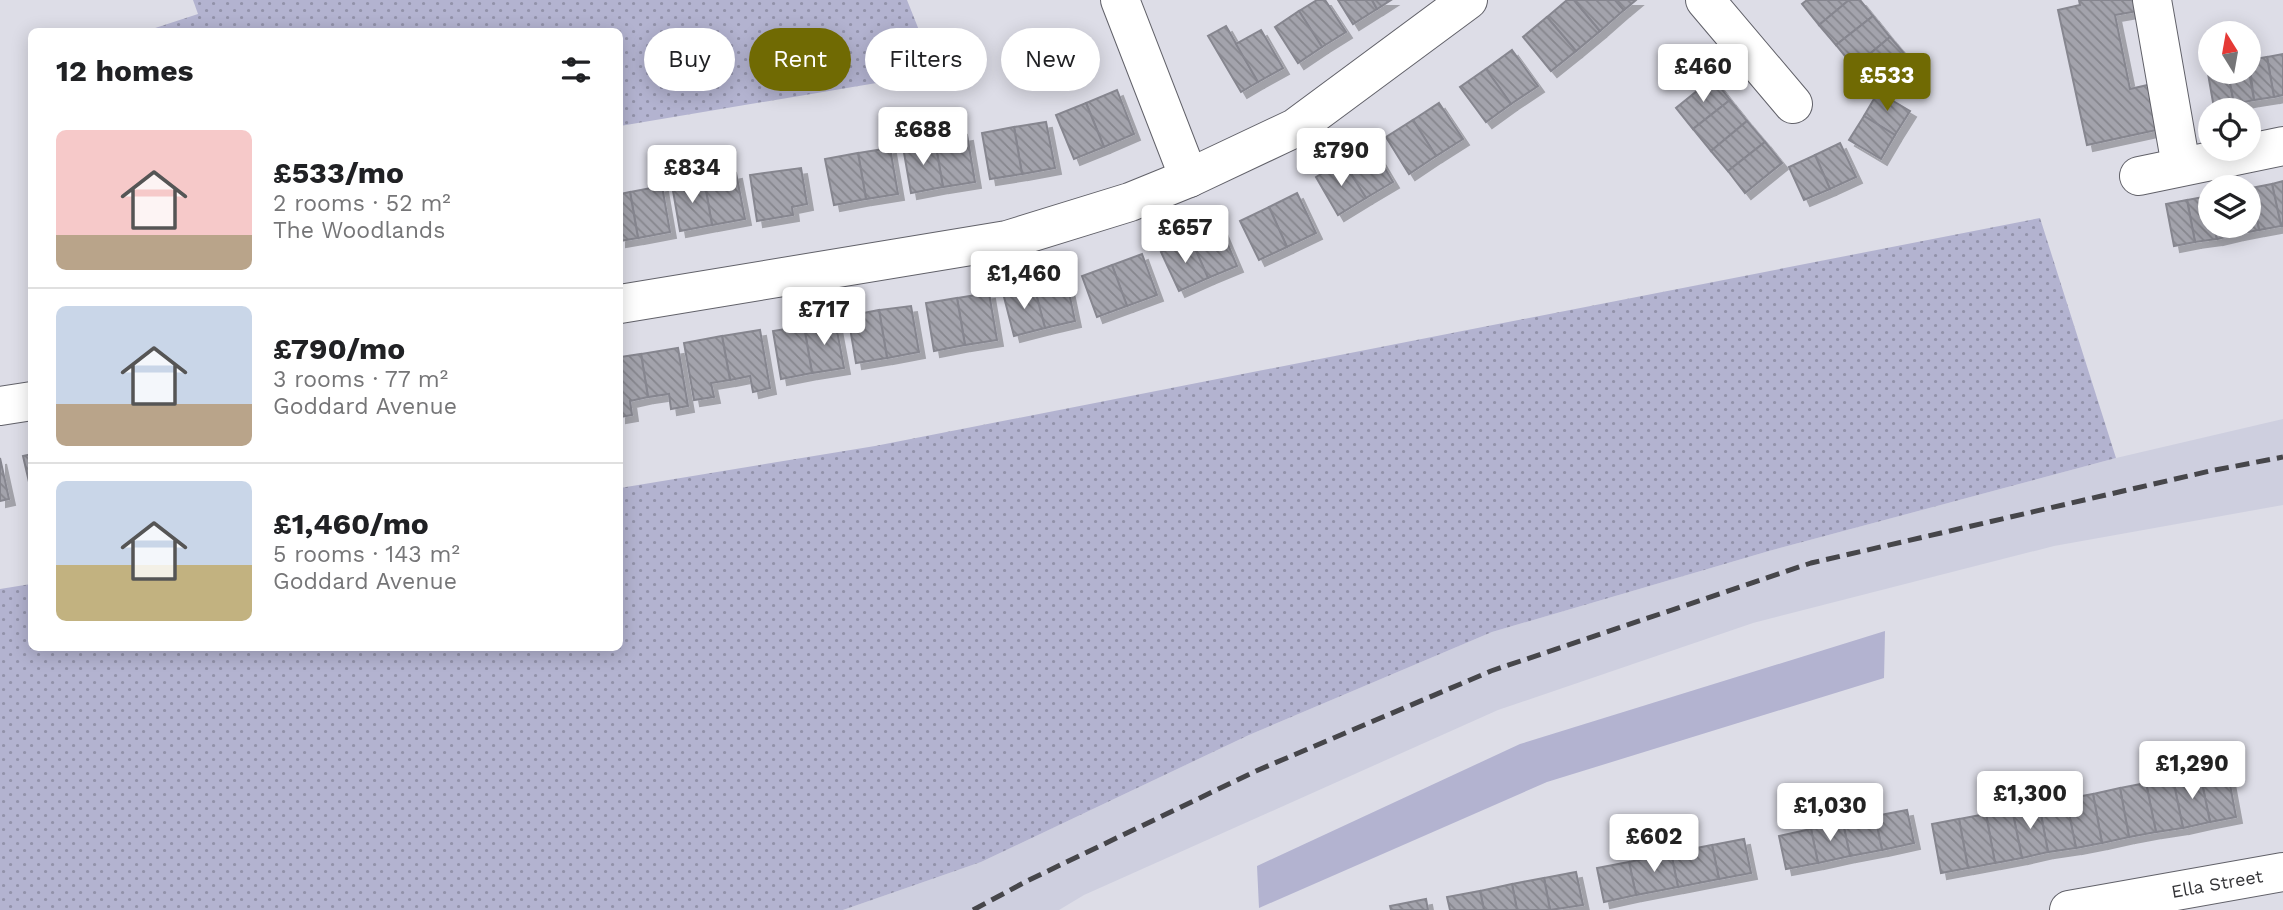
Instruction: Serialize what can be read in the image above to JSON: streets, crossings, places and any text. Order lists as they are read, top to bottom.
{
  "streets": {
    "street": ["Ella Street"]
  },
  "north": "top",
  "page": {
    "chip": [
      "Buy",
      "Rent",
      "Filters",
      "New"
    ],
    "heading": "12 homes",
    "price": [
      "£460",
      "£533",
      "£688",
      "£790",
      "£834",
      "£657",
      "£1,460",
      "£717",
      "£1,290",
      "£1,300",
      "£1,030",
      "£602"
    ],
    "list": [
      {
        "name": "£533/mo",
        "note": "2 rooms · 52 m² · The Woodlands"
      },
      {
        "name": "£790/mo",
        "note": "3 rooms · 77 m² · Goddard Avenue"
      },
      {
        "name": "£1,460/mo",
        "note": "5 rooms · 143 m² · Goddard Avenue"
      }
    ]
  }
}
